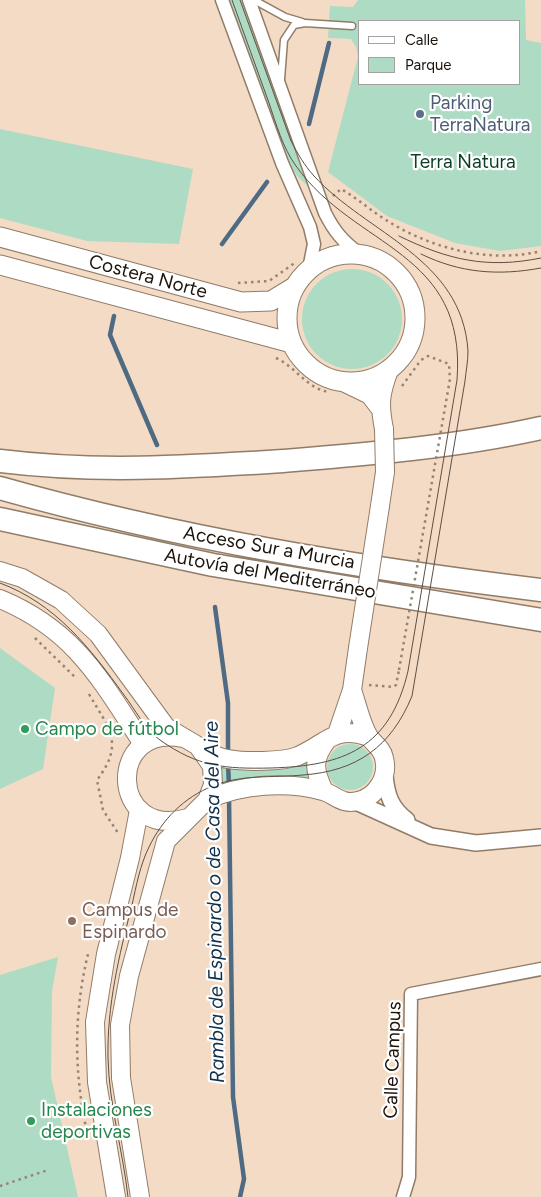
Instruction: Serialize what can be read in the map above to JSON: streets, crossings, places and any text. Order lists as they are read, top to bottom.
{
  "streets": {
    "highway": ["Acceso Sur a Murcia", "Autovía del Mediterráneo"],
    "main road": ["Costera Norte"],
    "street": ["Calle Campus"]
  },
  "water": ["Rambla de Espinardo o de Casa del Aire"],
  "parks": ["Terra Natura"],
  "places": [
    "Parking TerraNatura",
    "Campo de fútbol",
    "Campus de Espinardo",
    "Instalaciones deportivas"
  ],
  "legend": ["Calle", "Parque"]
}
